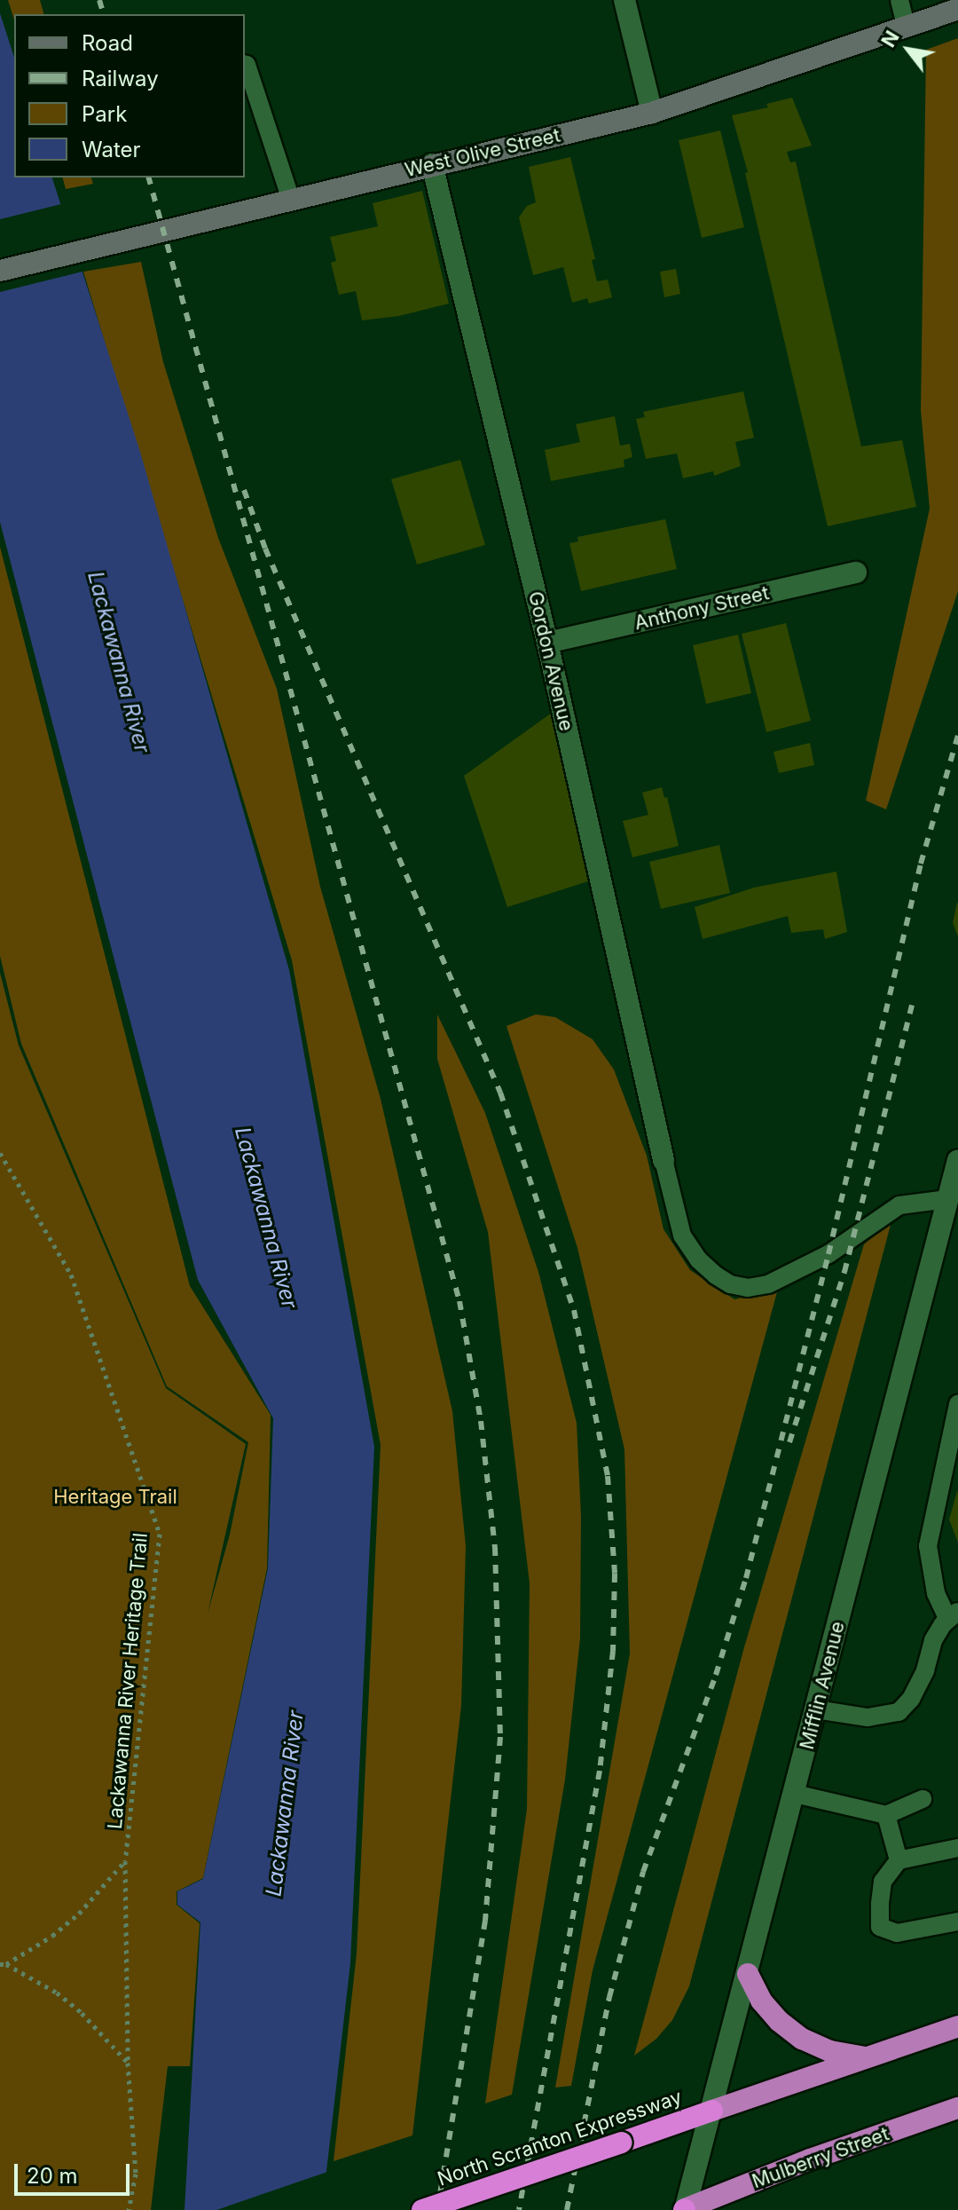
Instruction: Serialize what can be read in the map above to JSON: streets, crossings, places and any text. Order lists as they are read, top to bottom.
{
  "streets": {
    "highway": ["North Scranton Expressway", "Mulberry Street"],
    "main road": ["West Olive Street"],
    "street": ["Anthony Street", "Gordon Avenue", "Mifflin Avenue"],
    "path": ["Lackawanna River Heritage Trail"]
  },
  "crossings": [
    ["West Olive Street", "Gordon Avenue"],
    ["Anthony Street", "Gordon Avenue"],
    ["Mifflin Avenue", "North Scranton Expressway"],
    ["Mifflin Avenue", "Mulberry Street"]
  ],
  "water": ["Lackawanna River"],
  "parks": ["Heritage Trail"],
  "legend": [
    "Road",
    "Railway",
    "Park",
    "Water"
  ],
  "scale_bar": "20 m",
  "north": "top left"
}
